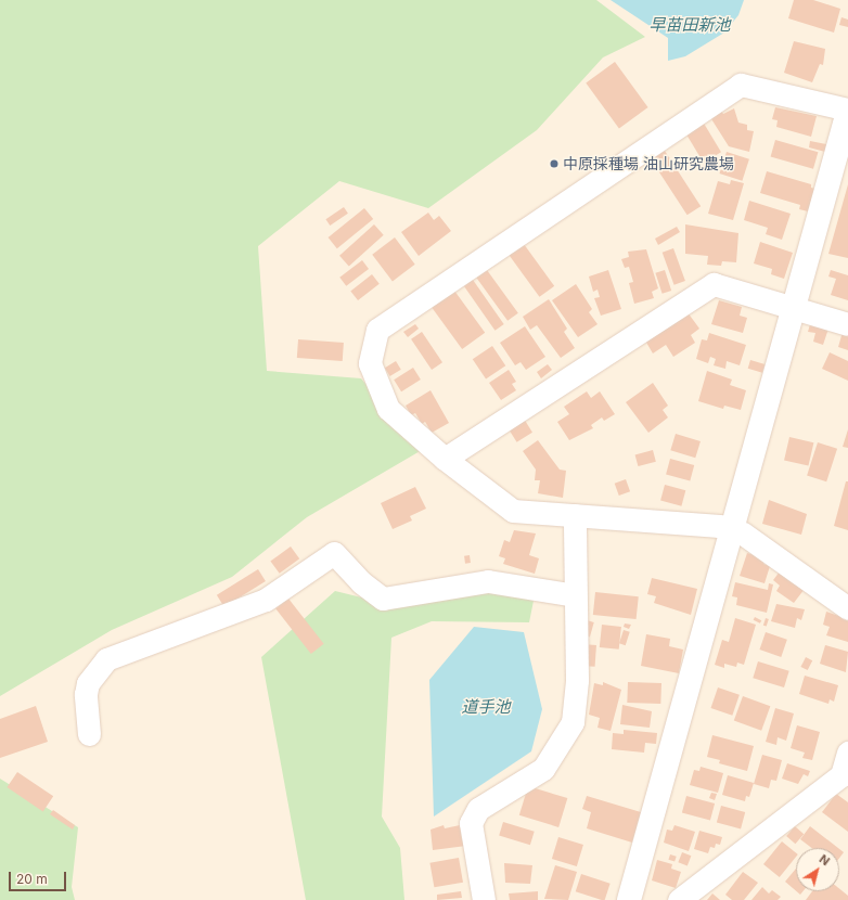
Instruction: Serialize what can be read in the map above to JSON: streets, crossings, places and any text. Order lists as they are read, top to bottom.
{
  "water": ["早苗田新池", "道手池"],
  "places": ["中原採種場 油山研究農場"],
  "scale_bar": "20 m",
  "north": "top right"
}
